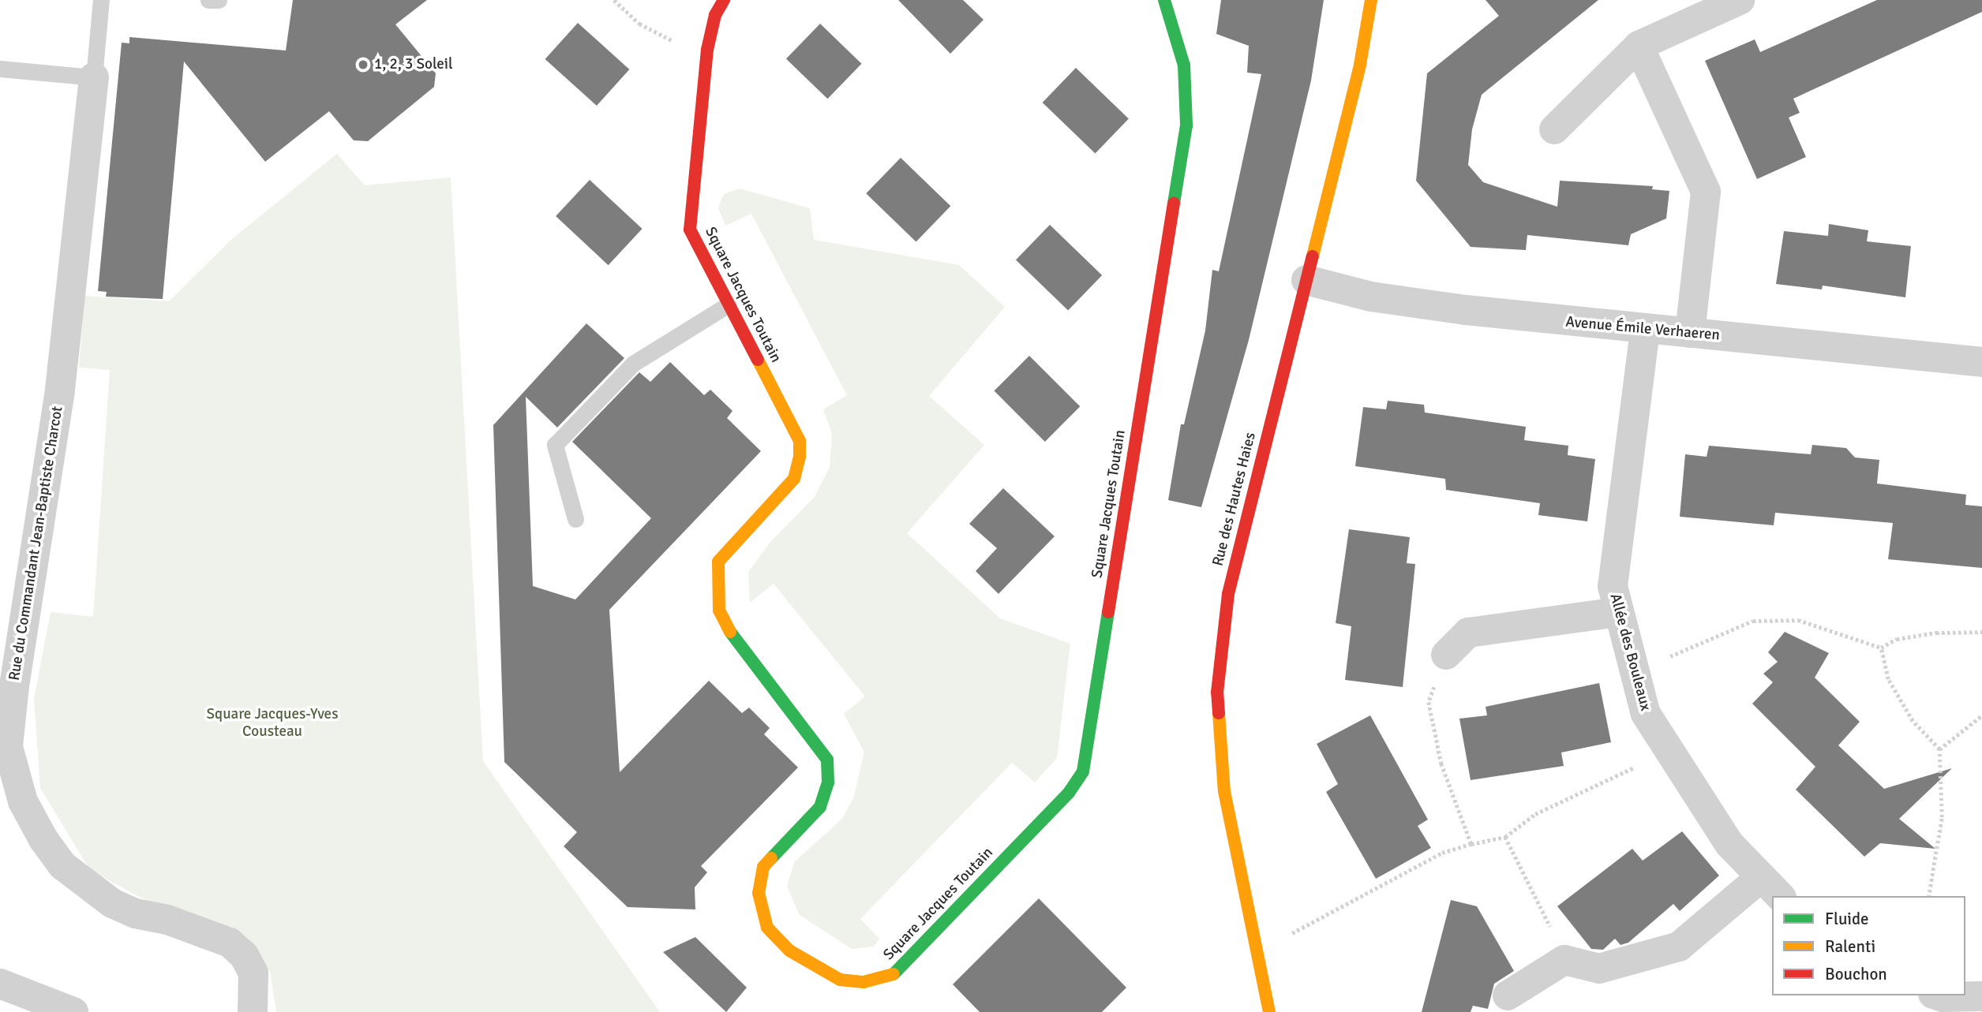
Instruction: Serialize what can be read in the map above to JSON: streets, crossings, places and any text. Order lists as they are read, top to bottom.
{
  "streets": {
    "street": [
      "Square Jacques Toutain",
      "Avenue Émile Verhaeren",
      "Rue des Hautes Haies",
      "Rue du Commandant Jean-Baptiste Charcot",
      "Allée des Bouleaux"
    ]
  },
  "crossings": [
    ["Avenue Émile Verhaeren", "Rue des Hautes Haies"],
    ["Avenue Émile Verhaeren", "Allée des Bouleaux"]
  ],
  "parks": ["Square Jacques-Yves Cousteau"],
  "places": ["1, 2, 3 Soleil"],
  "legend": ["Fluide", "Ralenti", "Bouchon"]
}
